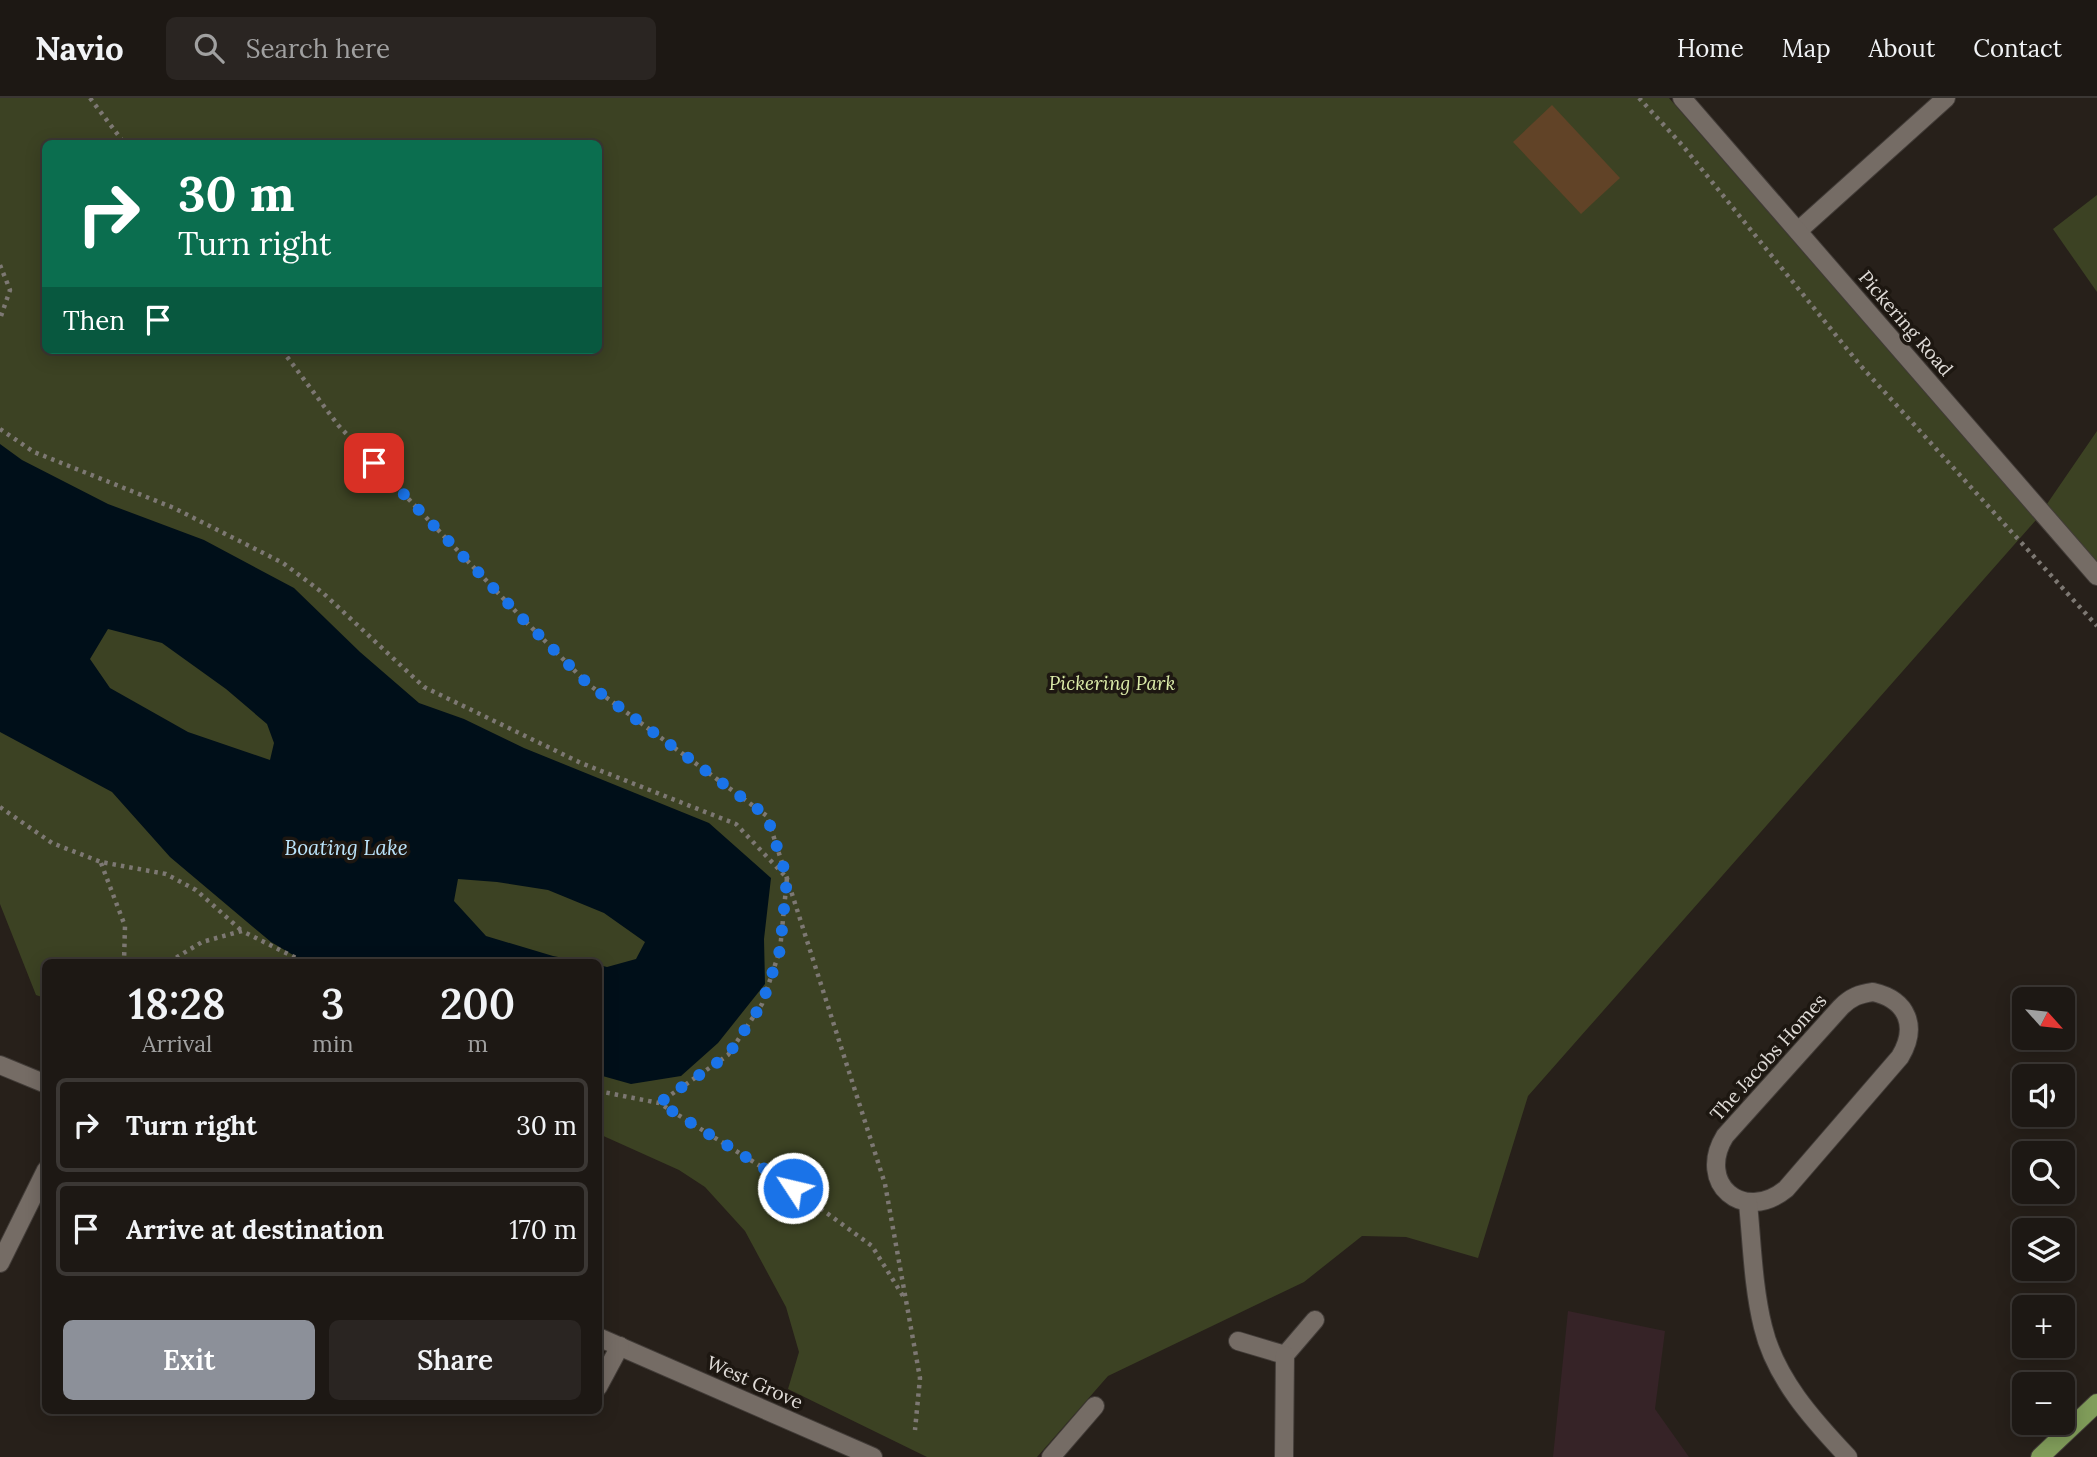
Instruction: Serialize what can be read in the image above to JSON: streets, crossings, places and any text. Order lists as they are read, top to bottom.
{
  "streets": {
    "street": ["Pickering Road", "The Jacobs Homes", "West Grove"]
  },
  "water": ["Boating Lake"],
  "parks": ["Pickering Park"],
  "north": "bottom right",
  "page": {
    "header": "Navio",
    "search": "Search here",
    "nav": [
      "Home",
      "Map",
      "About",
      "Contact"
    ],
    "turn": ["30 m", "Turn right"],
    "then": "Then",
    "eta": [
      "18:28",
      "Arrival",
      "3",
      "min",
      "200",
      "m"
    ],
    "map_buttons": ["+", "−"],
    "list": [
      {
        "name": "Turn right",
        "value": "30 m"
      },
      {
        "name": "Arrive at destination",
        "value": "170 m"
      }
    ],
    "buttons": ["Exit", "Share"]
  }
}
